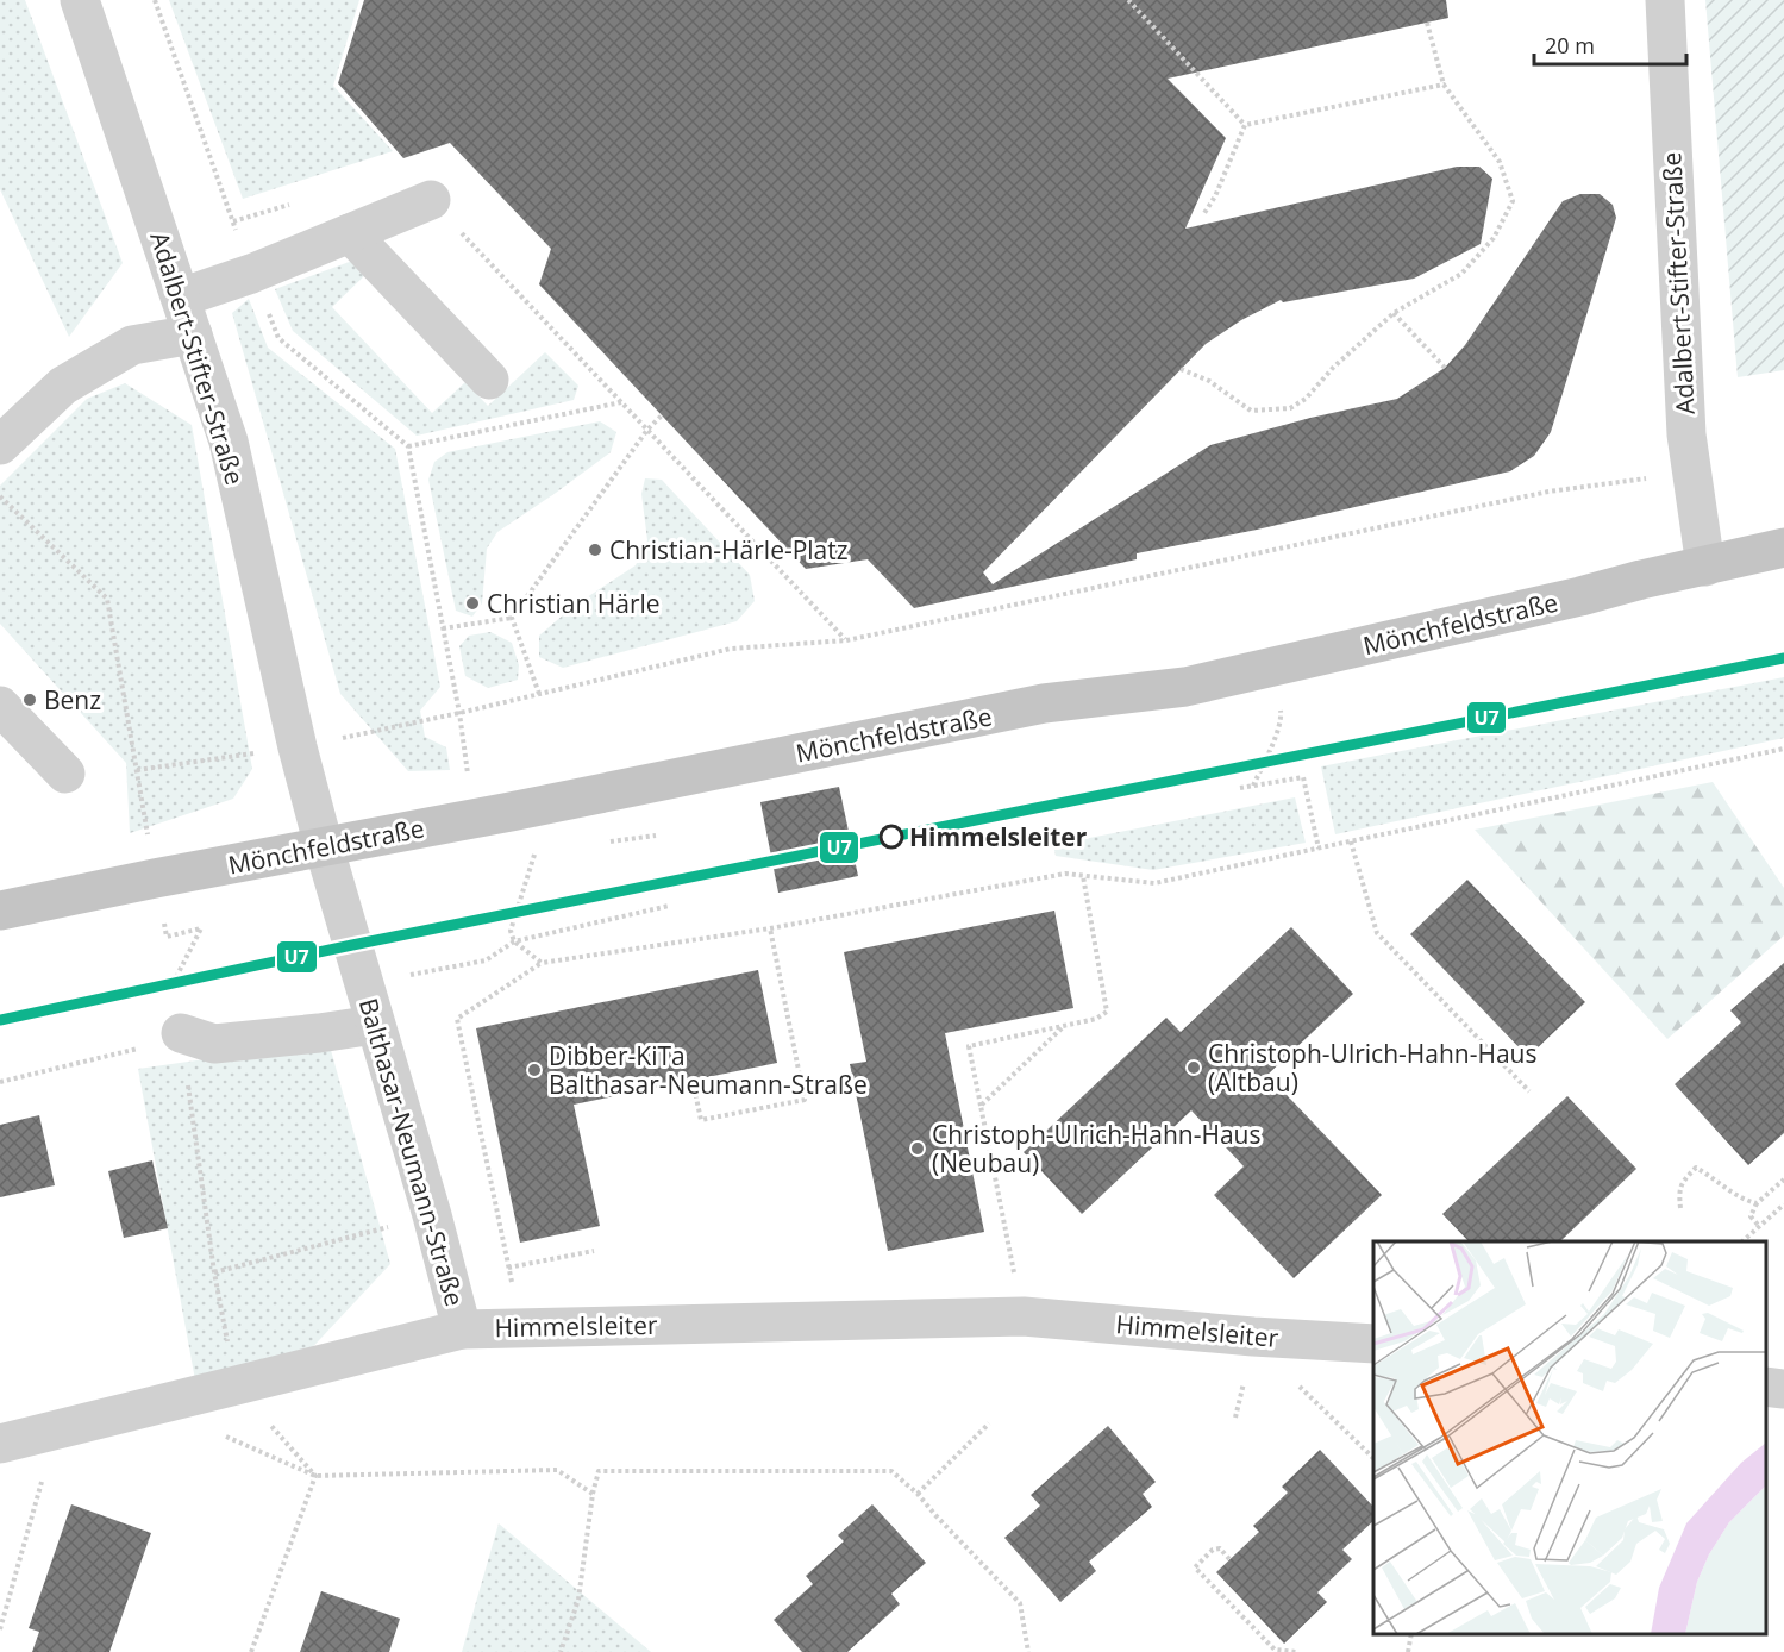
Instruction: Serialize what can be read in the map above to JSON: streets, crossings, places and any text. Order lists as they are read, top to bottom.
{
  "streets": {
    "main road": ["Mönchfeldstraße"],
    "street": ["Adalbert-Stifter-Straße", "Balthasar-Neumann-Straße", "Himmelsleiter"]
  },
  "crossings": [
    ["Adalbert-Stifter-Straße", "Mönchfeldstraße"],
    ["Adalbert-Stifter-Straße", "Balthasar-Neumann-Straße"],
    ["Mönchfeldstraße", "Balthasar-Neumann-Straße"],
    ["Balthasar-Neumann-Straße", "Himmelsleiter"]
  ],
  "places": [
    "Christian-Härle-Platz",
    "Christian Härle",
    "Benz",
    "Himmelsleiter",
    "Christoph-Ulrich-Hahn-Haus (Altbau)",
    "Dibber-KiTa Balthasar-Neumann-Straße",
    "Christoph-Ulrich-Hahn-Haus (Neubau)"
  ],
  "lines": ["transit line U7"],
  "scale_bar": "20 m"
}
